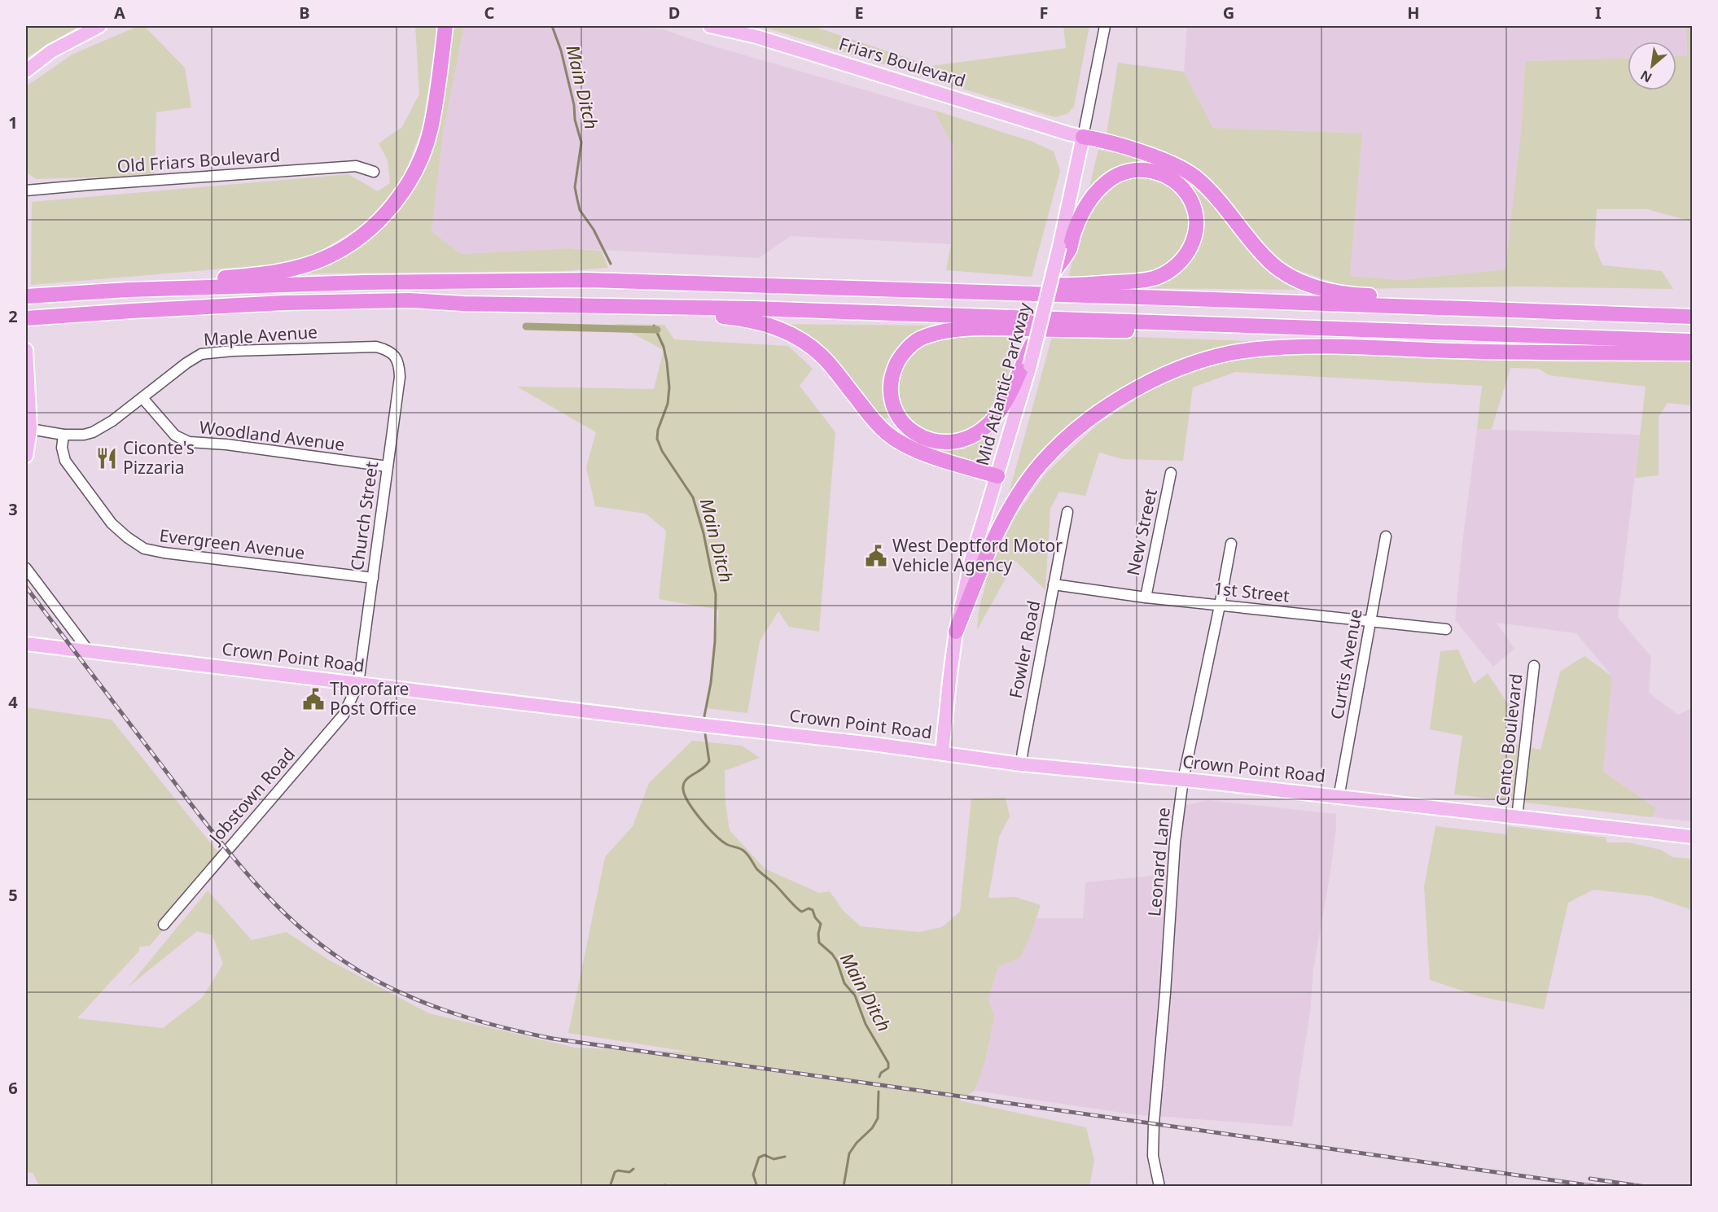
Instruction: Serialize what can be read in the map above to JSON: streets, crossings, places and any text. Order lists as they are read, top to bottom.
{
  "streets": {
    "main road": ["Friars Boulevard", "Mid Atlantic Parkway", "Crown Point Road"],
    "street": [
      "Old Friars Boulevard",
      "Maple Avenue",
      "Woodland Avenue",
      "Church Street",
      "New Street",
      "Evergreen Avenue",
      "1st Street",
      "Fowler Road",
      "Curtis Avenue",
      "Cento Boulevard",
      "Jobstown Road",
      "Leonard Lane"
    ]
  },
  "crossings": [
    ["Maple Avenue", "Woodland Avenue"],
    ["Maple Avenue", "Church Street"],
    ["Maple Avenue", "Evergreen Avenue"],
    ["Mid Atlantic Parkway", "Crown Point Road"],
    ["Woodland Avenue", "Church Street"],
    ["Church Street", "Evergreen Avenue"],
    ["Church Street", "Crown Point Road"],
    ["Church Street", "Jobstown Road"],
    ["New Street", "1st Street"],
    ["1st Street", "Fowler Road"],
    ["1st Street", "Curtis Avenue"],
    ["1st Street", "Leonard Lane"],
    ["Fowler Road", "Crown Point Road"],
    ["Crown Point Road", "Curtis Avenue"],
    ["Crown Point Road", "Cento Boulevard"],
    ["Crown Point Road", "Jobstown Road"],
    ["Crown Point Road", "Leonard Lane"]
  ],
  "water": ["Main Ditch"],
  "places": {
    "restaurant": ["Ciconte's Pizzaria"],
    "public building": ["West Deptford Motor Vehicle Agency", "Thorofare Post Office"]
  },
  "north": "bottom left",
  "grid": {
    "columns": [
      "A",
      "B",
      "C",
      "D",
      "E",
      "F",
      "G",
      "H",
      "I"
    ],
    "rows": [
      "1",
      "2",
      "3",
      "4",
      "5",
      "6"
    ]
  }
}
